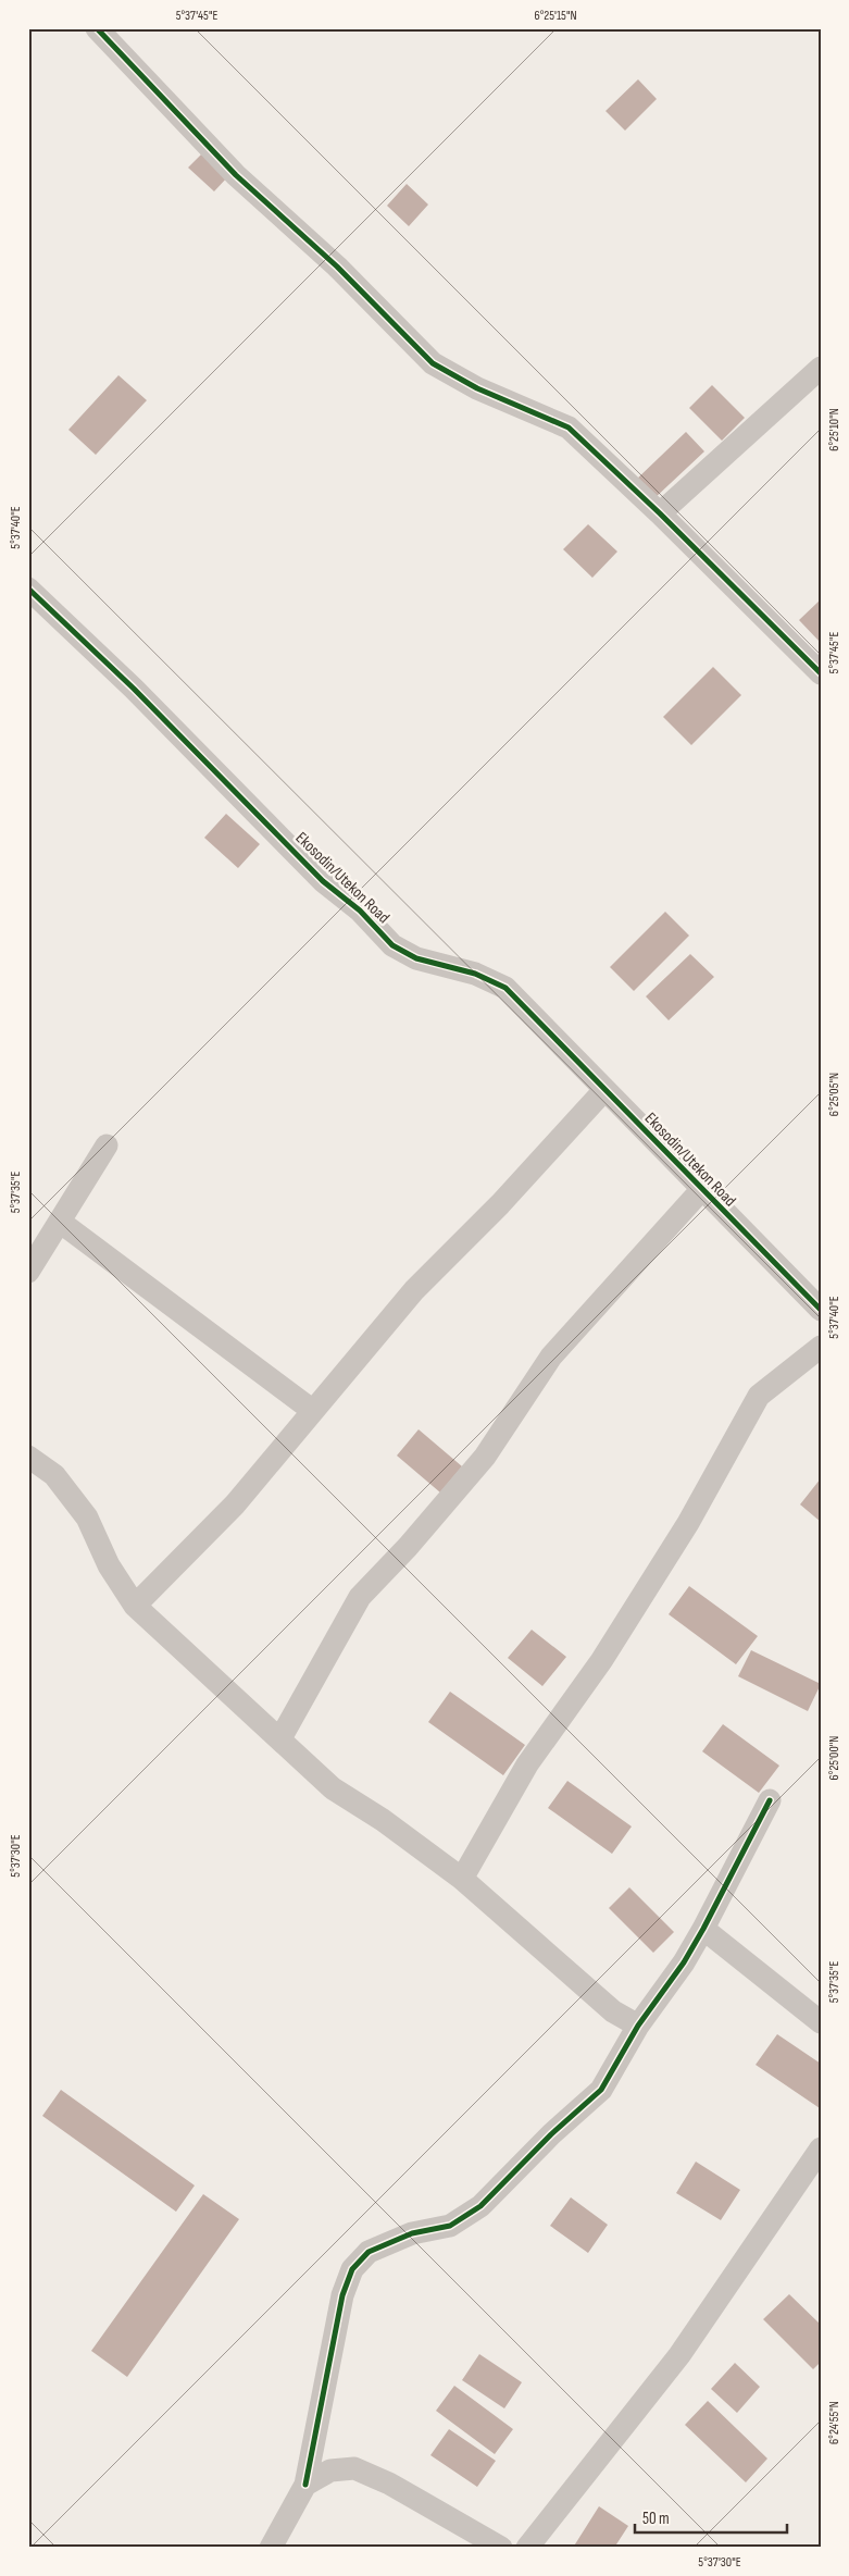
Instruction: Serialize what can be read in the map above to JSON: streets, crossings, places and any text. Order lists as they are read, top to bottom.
{
  "streets": {
    "street": ["Ekosodin/Utekon Road"]
  },
  "scale_bar": "50 m",
  "coordinates": [
    "5°37'45\"E",
    "6°25'15\"N",
    "6°25'10\"N",
    "5°37'40\"E",
    "6°25'05\"N",
    "5°37'35\"E",
    "6°25'00\"N",
    "5°37'30\"E",
    "6°24'55\"N"
  ]
}
